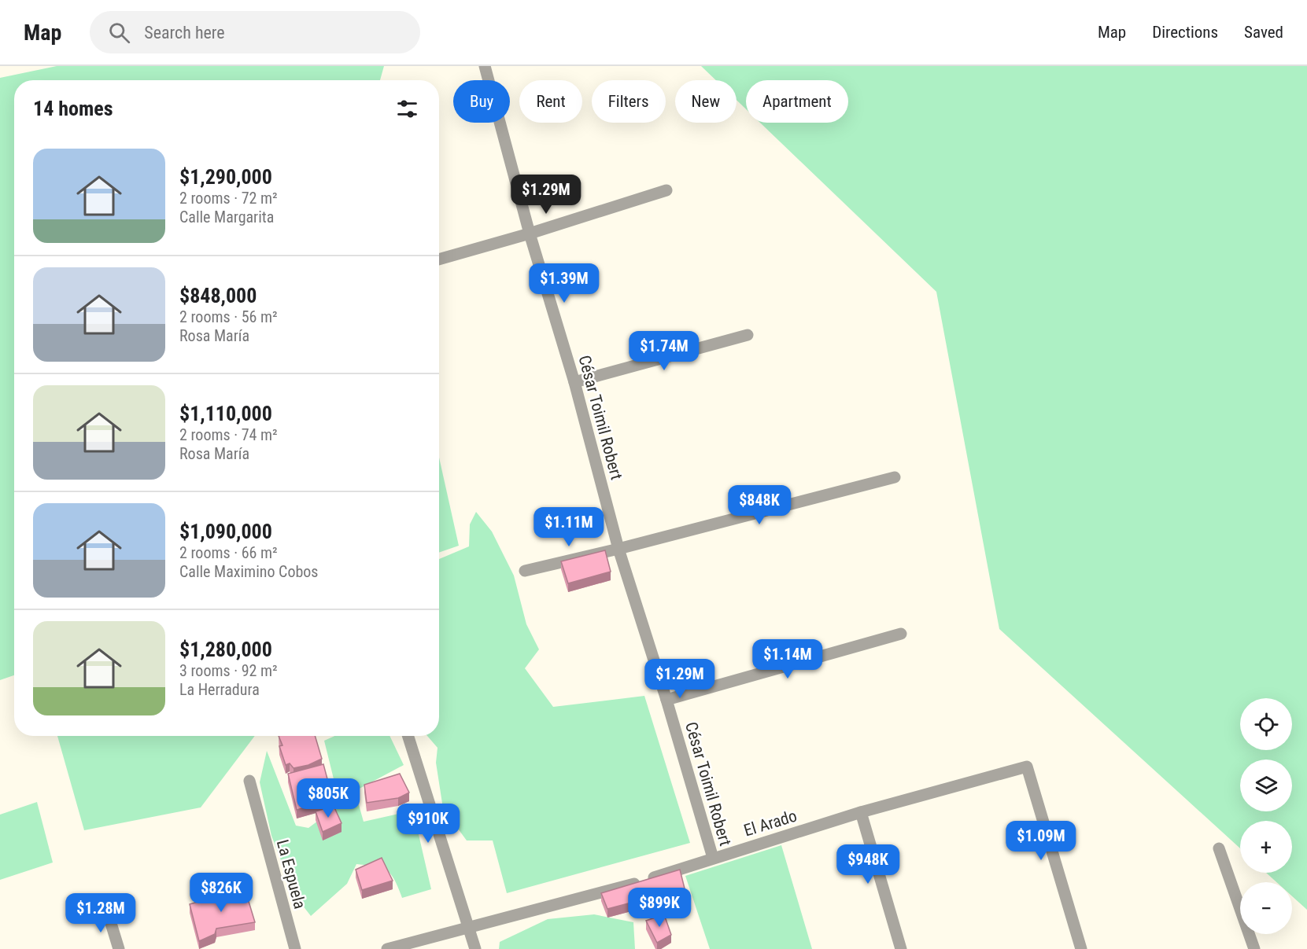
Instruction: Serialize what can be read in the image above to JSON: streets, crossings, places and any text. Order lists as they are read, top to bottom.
{
  "streets": {
    "street": ["César Toimil Robert", "El Arado", "La Espuela"]
  },
  "crossings": [
    ["César Toimil Robert", "El Arado"]
  ],
  "page": {
    "header": "Map",
    "search": "Search here",
    "nav": ["Map", "Directions", "Saved"],
    "chip": [
      "Buy",
      "Rent",
      "Filters",
      "New",
      "Apartment"
    ],
    "heading": "14 homes",
    "list": [
      {
        "name": "$1,290,000",
        "note": "2 rooms · 72 m² · Calle Margarita"
      },
      {
        "name": "$848,000",
        "note": "2 rooms · 56 m² · Rosa María"
      },
      {
        "name": "$1,110,000",
        "note": "2 rooms · 74 m² · Rosa María"
      },
      {
        "name": "$1,090,000",
        "note": "2 rooms · 66 m² · Calle Maximino Cobos"
      },
      {
        "name": "$1,280,000",
        "note": "3 rooms · 92 m² · La Herradura"
      }
    ],
    "price": [
      "$1.29M",
      "$1.39M",
      "$1.74M",
      "$848K",
      "$1.11M",
      "$1.14M",
      "$1.29M",
      "$805K",
      "$910K",
      "$1.09M",
      "$948K",
      "$826K",
      "$899K",
      "$1.28M"
    ],
    "map_buttons": ["+", "−"]
  }
}
